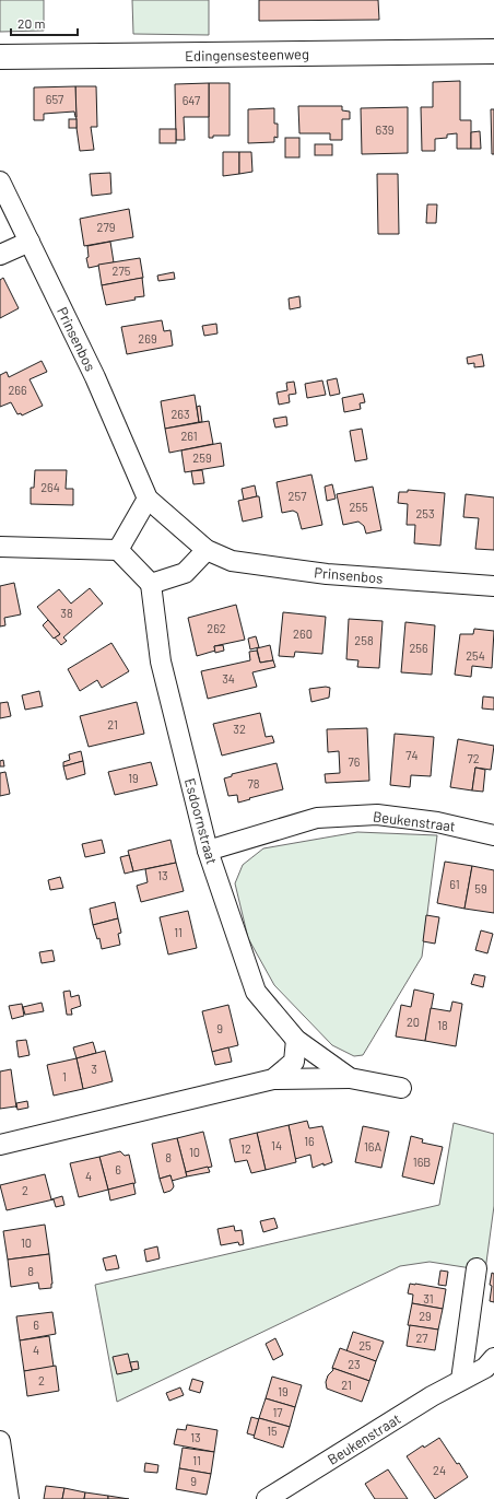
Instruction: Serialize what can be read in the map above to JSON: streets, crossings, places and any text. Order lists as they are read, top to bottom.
{
  "streets": {
    "main road": ["Edingensesteenweg"],
    "street": ["Prinsenbos", "Esdoornstraat", "Beukenstraat"]
  },
  "crossings": [
    ["Esdoornstraat", "Beukenstraat"]
  ],
  "house_numbers": [
    "657",
    "647",
    "639",
    "279",
    "275",
    "269",
    "266",
    "263",
    "261",
    "259",
    "264",
    "257",
    "255",
    "253",
    "38",
    "262",
    "260",
    "258",
    "256",
    "254",
    "34",
    "21",
    "32",
    "74",
    "72",
    "76",
    "19",
    "78",
    "13",
    "61",
    "59",
    "11",
    "20",
    "18",
    "9",
    "3",
    "1",
    "16",
    "14",
    "16A",
    "12",
    "10",
    "8",
    "16B",
    "6",
    "4",
    "2",
    "10",
    "8",
    "31",
    "29",
    "6",
    "27",
    "25",
    "4",
    "23",
    "2",
    "21",
    "19",
    "17",
    "15",
    "13",
    "11",
    "24",
    "9"
  ],
  "scale_bar": "20 m"
}
